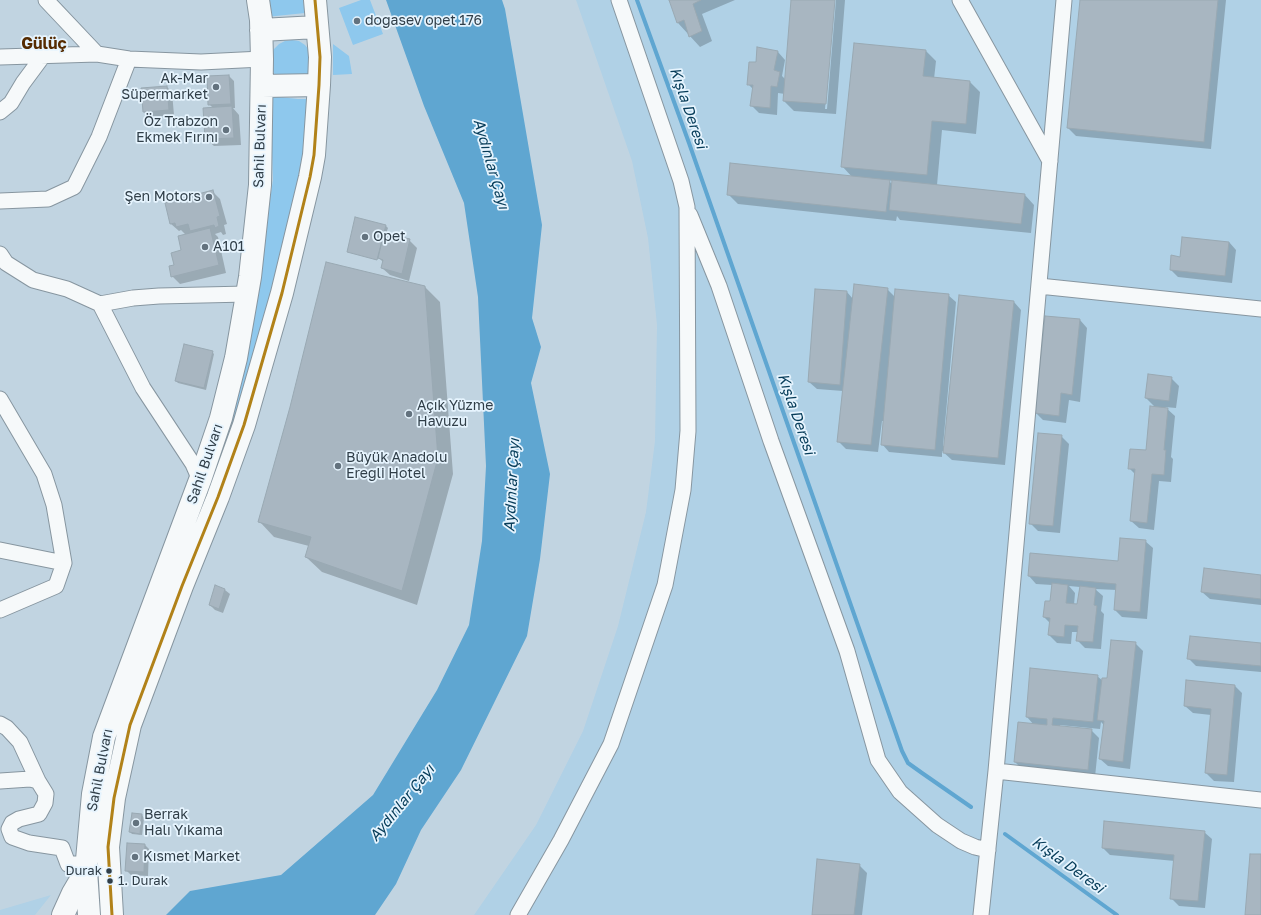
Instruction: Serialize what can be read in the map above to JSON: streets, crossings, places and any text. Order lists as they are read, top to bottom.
{
  "streets": {
    "main road": ["Sahil Bulvarı"]
  },
  "districts": ["Gülüç"],
  "water": ["Kışla Deresi", "Aydınlar Çayı"],
  "places": [
    "dogasev opet 176",
    "Ak-Mar Süpermarket",
    "Öz Trabzon Ekmek Fırını",
    "Şen Motors",
    "Opet",
    "A101",
    "Açık Yüzme Havuzu",
    "Büyük Anadolu Ereğli Hotel",
    "Berrak Halı Yıkama",
    "Kısmet Market",
    "Durak",
    "1. Durak"
  ]
}
